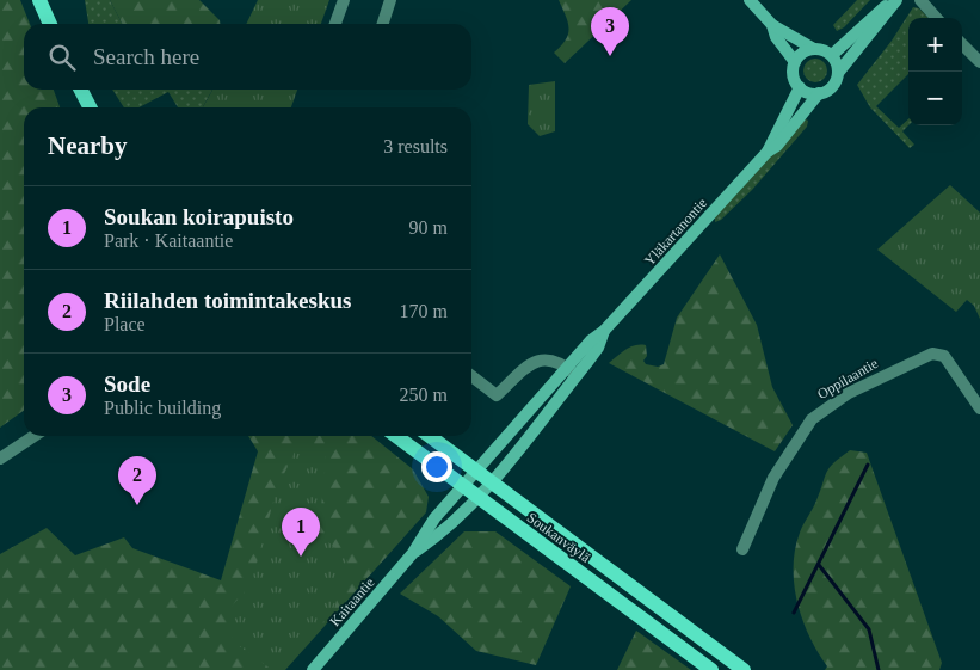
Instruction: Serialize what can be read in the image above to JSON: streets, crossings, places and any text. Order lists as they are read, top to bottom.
{
  "streets": {
    "main road": ["Yläkartanontie", "Soukanväylä", "Kaitaantie"],
    "street": ["Oppilaantie"]
  },
  "crossings": [
    ["Yläkartanontie", "Soukanväylä"],
    ["Yläkartanontie", "Kaitaantie"],
    ["Soukanväylä", "Kaitaantie"]
  ],
  "page": {
    "pins": ["3", "2", "1"],
    "map_buttons": ["+", "−"],
    "search": "Search here",
    "heading": ["Nearby", "3 results"],
    "list": [
      {
        "mark": "1",
        "name": "Soukan koirapuisto",
        "note": "Park · Kaitaantie",
        "value": "90 m"
      },
      {
        "mark": "2",
        "name": "Riilahden toimintakeskus",
        "note": "Place",
        "value": "170 m"
      },
      {
        "mark": "3",
        "name": "Sode",
        "note": "Public building",
        "value": "250 m"
      }
    ]
  }
}
